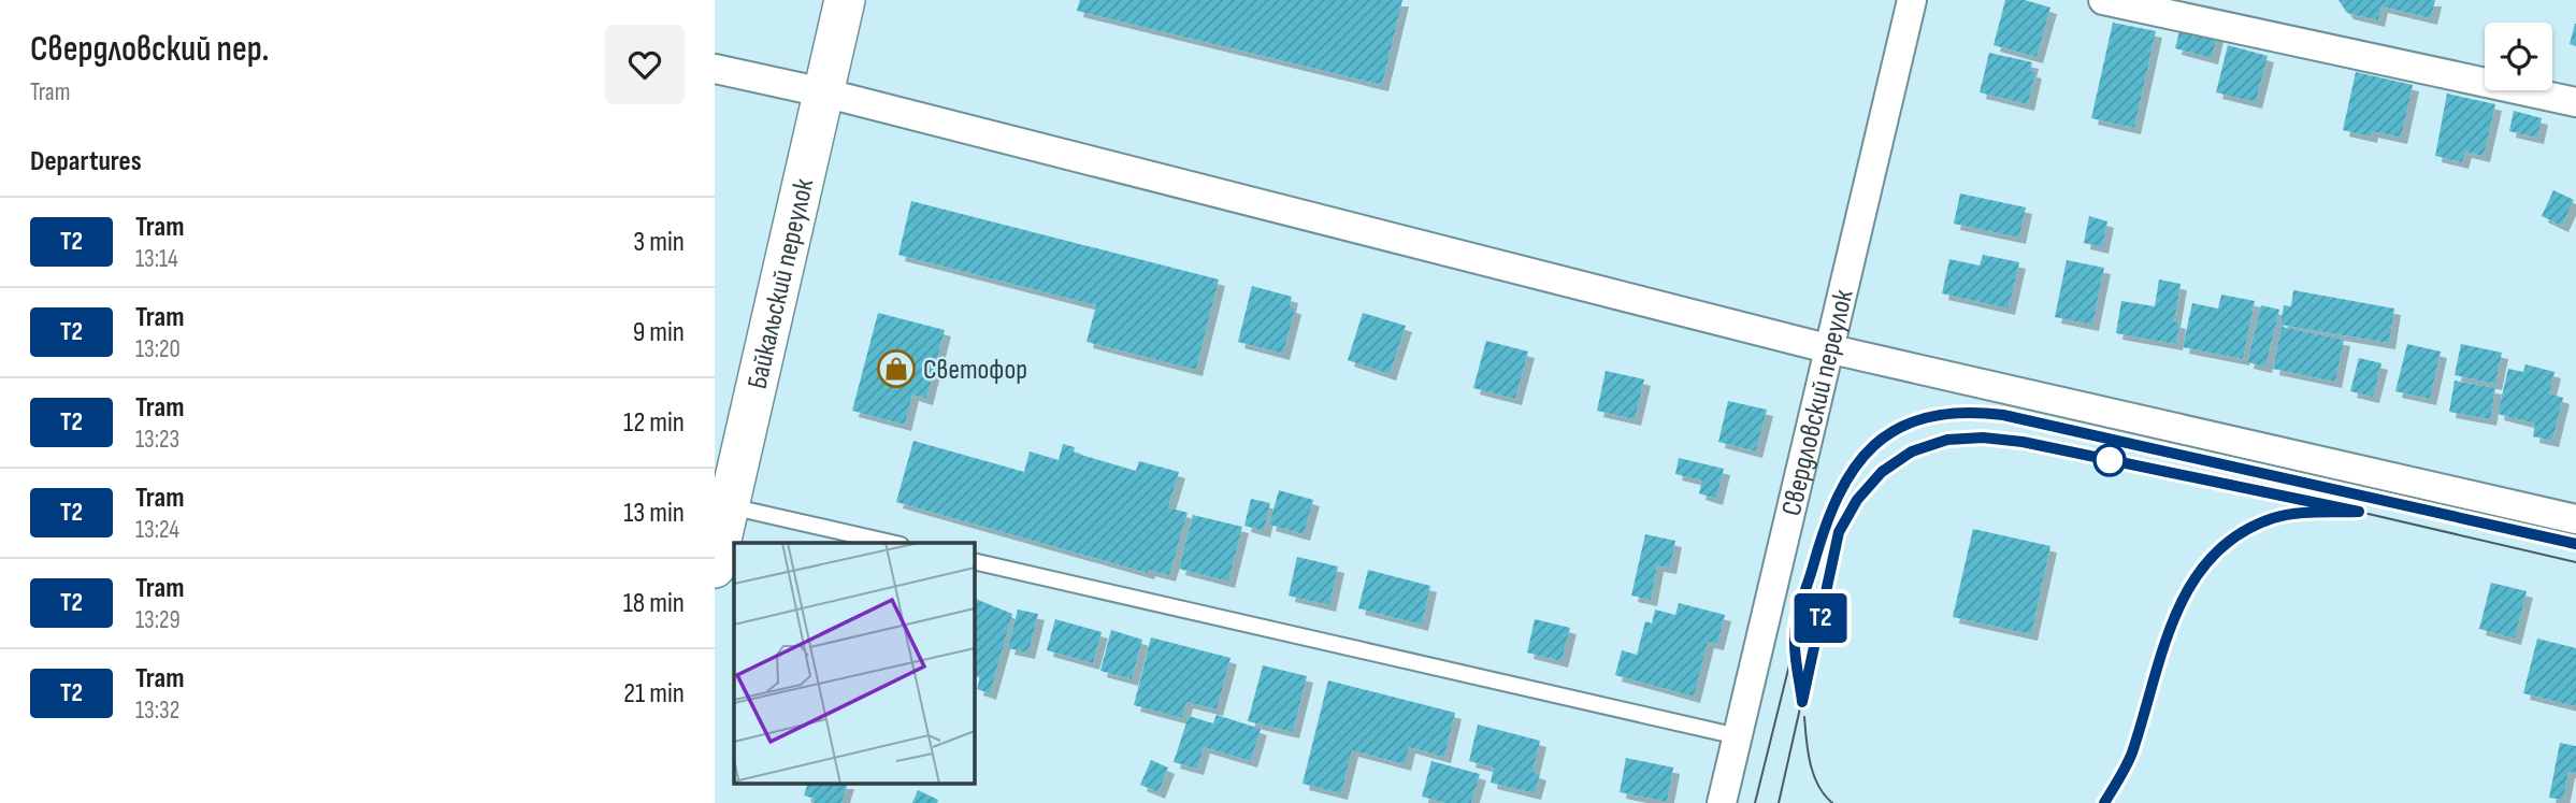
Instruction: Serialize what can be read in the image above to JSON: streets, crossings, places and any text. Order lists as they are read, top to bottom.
{
  "streets": {
    "main road": ["Байкальский переулок"],
    "street": ["Свердловский переулок"]
  },
  "places": {
    "shop": ["Светофор"]
  },
  "lines": ["tram line T2"],
  "page": {
    "heading": [
      ["Свердловский пер.", "Tram"],
      "Departures"
    ],
    "on_map": "T2",
    "list": [
      {
        "mark": "T2",
        "name": "Tram",
        "note": "13:14",
        "value": "3 min"
      },
      {
        "mark": "T2",
        "name": "Tram",
        "note": "13:20",
        "value": "9 min"
      },
      {
        "mark": "T2",
        "name": "Tram",
        "note": "13:23",
        "value": "12 min"
      },
      {
        "mark": "T2",
        "name": "Tram",
        "note": "13:24",
        "value": "13 min"
      },
      {
        "mark": "T2",
        "name": "Tram",
        "note": "13:29",
        "value": "18 min"
      },
      {
        "mark": "T2",
        "name": "Tram",
        "note": "13:32",
        "value": "21 min"
      }
    ]
  }
}
